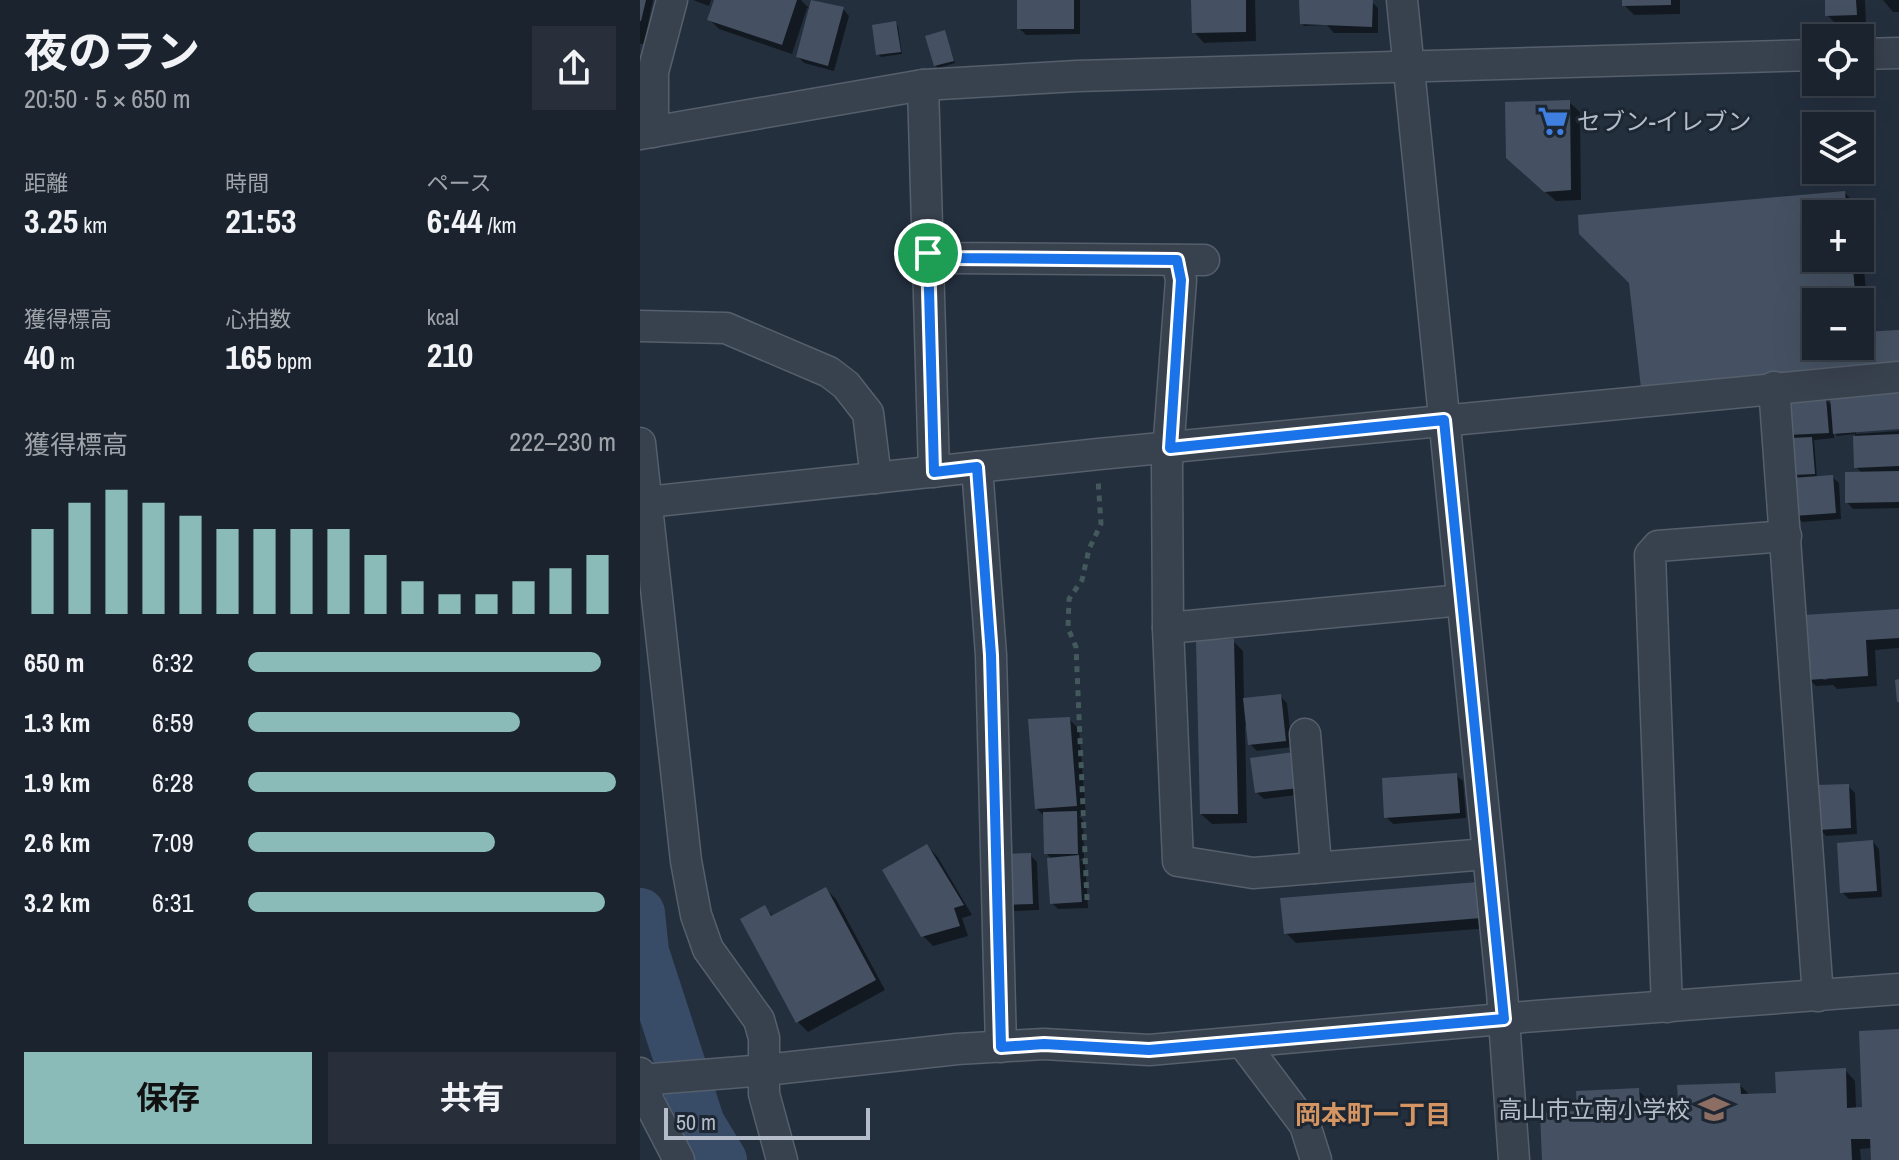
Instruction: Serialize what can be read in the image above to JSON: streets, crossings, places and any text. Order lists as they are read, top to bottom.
{
  "districts": ["岡本町一丁目"],
  "places": {
    "supermarket": ["セブン-イレブン"],
    "school or university": ["高山市立南小学校"]
  },
  "scale_bar": "50 m",
  "page": {
    "heading": ["夜のラン", "20:50 · 5 × 650 m"],
    "map_buttons": ["+", "−"],
    "stats": [
      ["距離", "3.25 km"],
      ["時間", "21:53"],
      ["ペース", "6:44 /km"],
      ["獲得標高", "40 m"],
      ["心拍数", "165 bpm"],
      ["kcal", "210"]
    ],
    "chart": ["獲得標高", "222–230 m"],
    "list": [
      {
        "name": "650 m",
        "note": "6:32"
      },
      {
        "name": "1.3 km",
        "note": "6:59"
      },
      {
        "name": "1.9 km",
        "note": "6:28"
      },
      {
        "name": "2.6 km",
        "note": "7:09"
      },
      {
        "name": "3.2 km",
        "note": "6:31"
      }
    ],
    "buttons": ["保存", "共有"],
    "scale": "50 m"
  }
}
